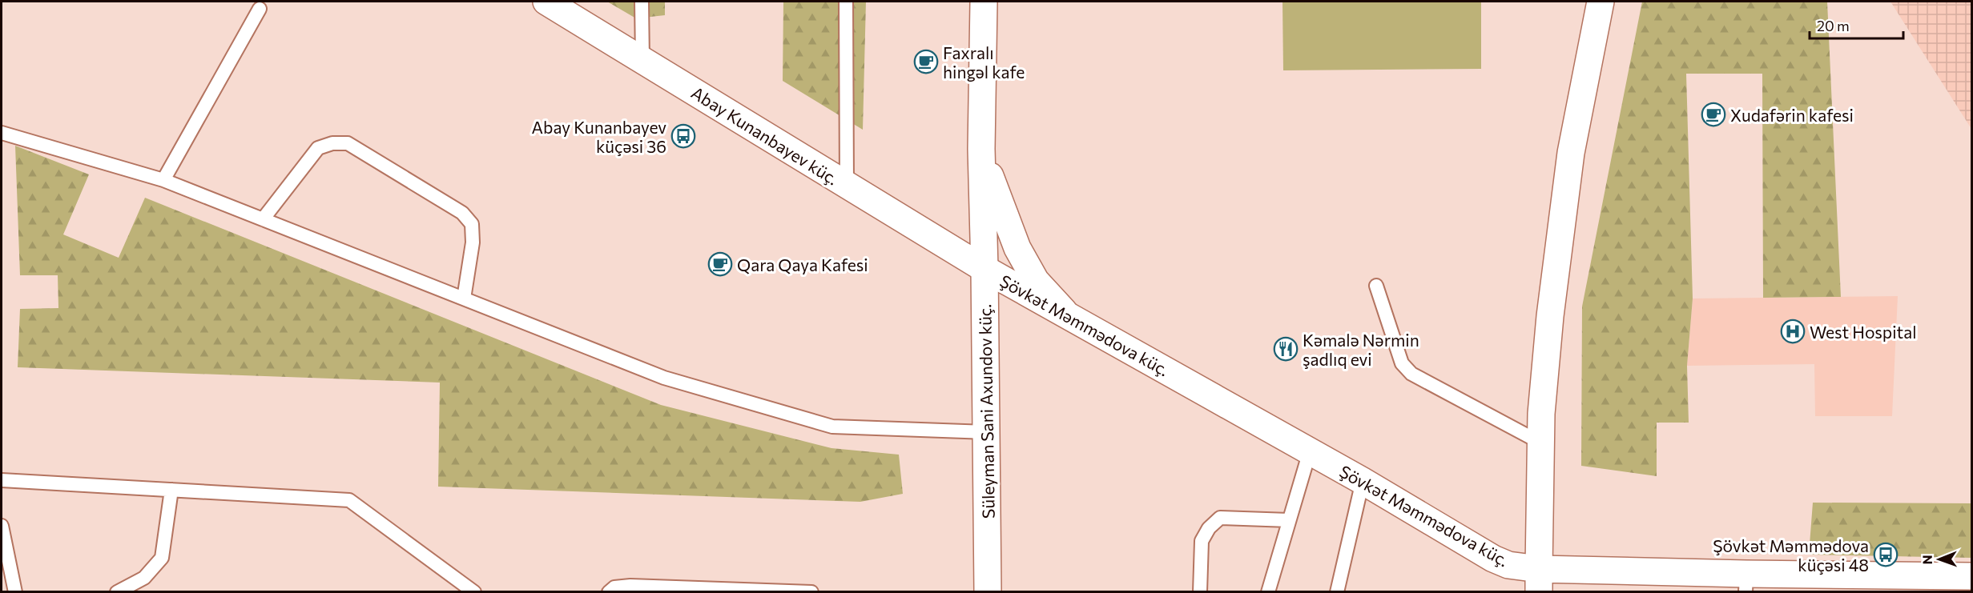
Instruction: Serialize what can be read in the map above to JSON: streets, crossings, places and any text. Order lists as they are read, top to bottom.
{
  "streets": {
    "street": ["Abay Kunanbayev küç.", "Şövkət Məmmədova küç.", "Süleyman Sani Axundov küç."]
  },
  "crossings": [
    ["Abay Kunanbayev küç.", "Şövkət Məmmədova küç."],
    ["Abay Kunanbayev küç.", "Süleyman Sani Axundov küç."],
    ["Şövkət Məmmədova küç.", "Süleyman Sani Axundov küç."]
  ],
  "places": {
    "cafe": ["Faxralı hingəl kafe", "Xudafərin kafesi", "Qara Qaya Kafesi"],
    "bus stop": ["Abay Kunanbayev küçəsi 36", "Şövkət Məmmədova küçəsi 48"],
    "hospital": ["West Hospital"],
    "restaurant": ["Kəmalə Nərmin şadlıq evi"]
  },
  "scale_bar": "20 m",
  "north": "left"
}
